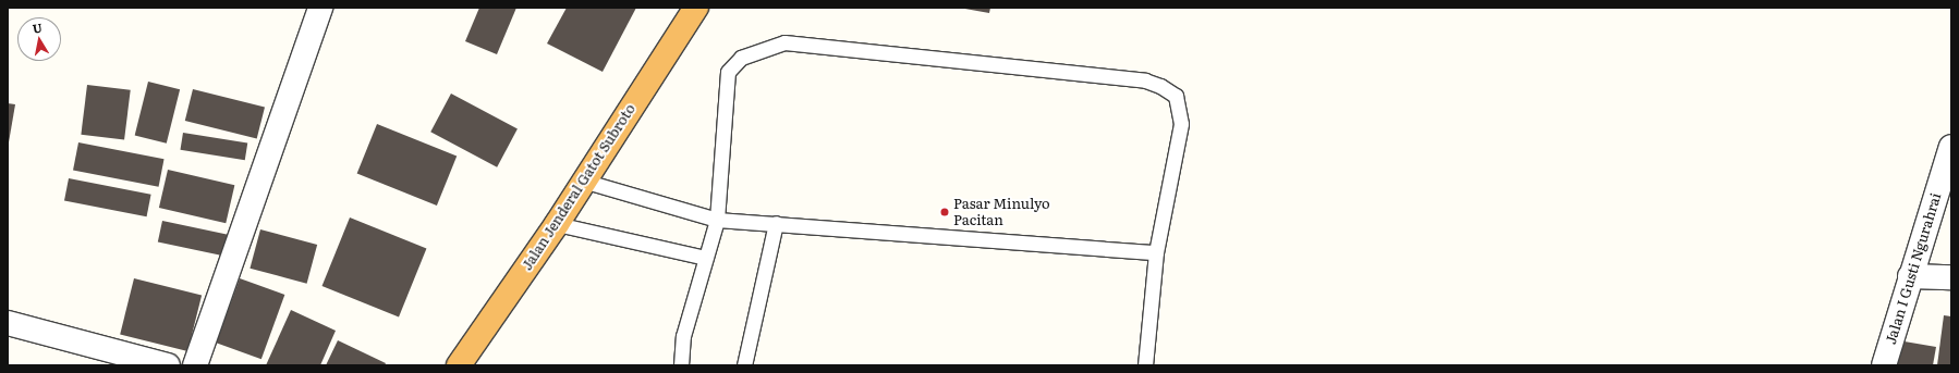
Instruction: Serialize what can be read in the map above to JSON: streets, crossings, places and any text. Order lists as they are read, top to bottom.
{
  "streets": {
    "highway": ["Jalan Jenderal Gatot Subroto"],
    "street": ["Jalan I Gusti Ngurahrai"]
  },
  "places": ["Pasar Minulyo Pacitan"],
  "north": "top"
}
